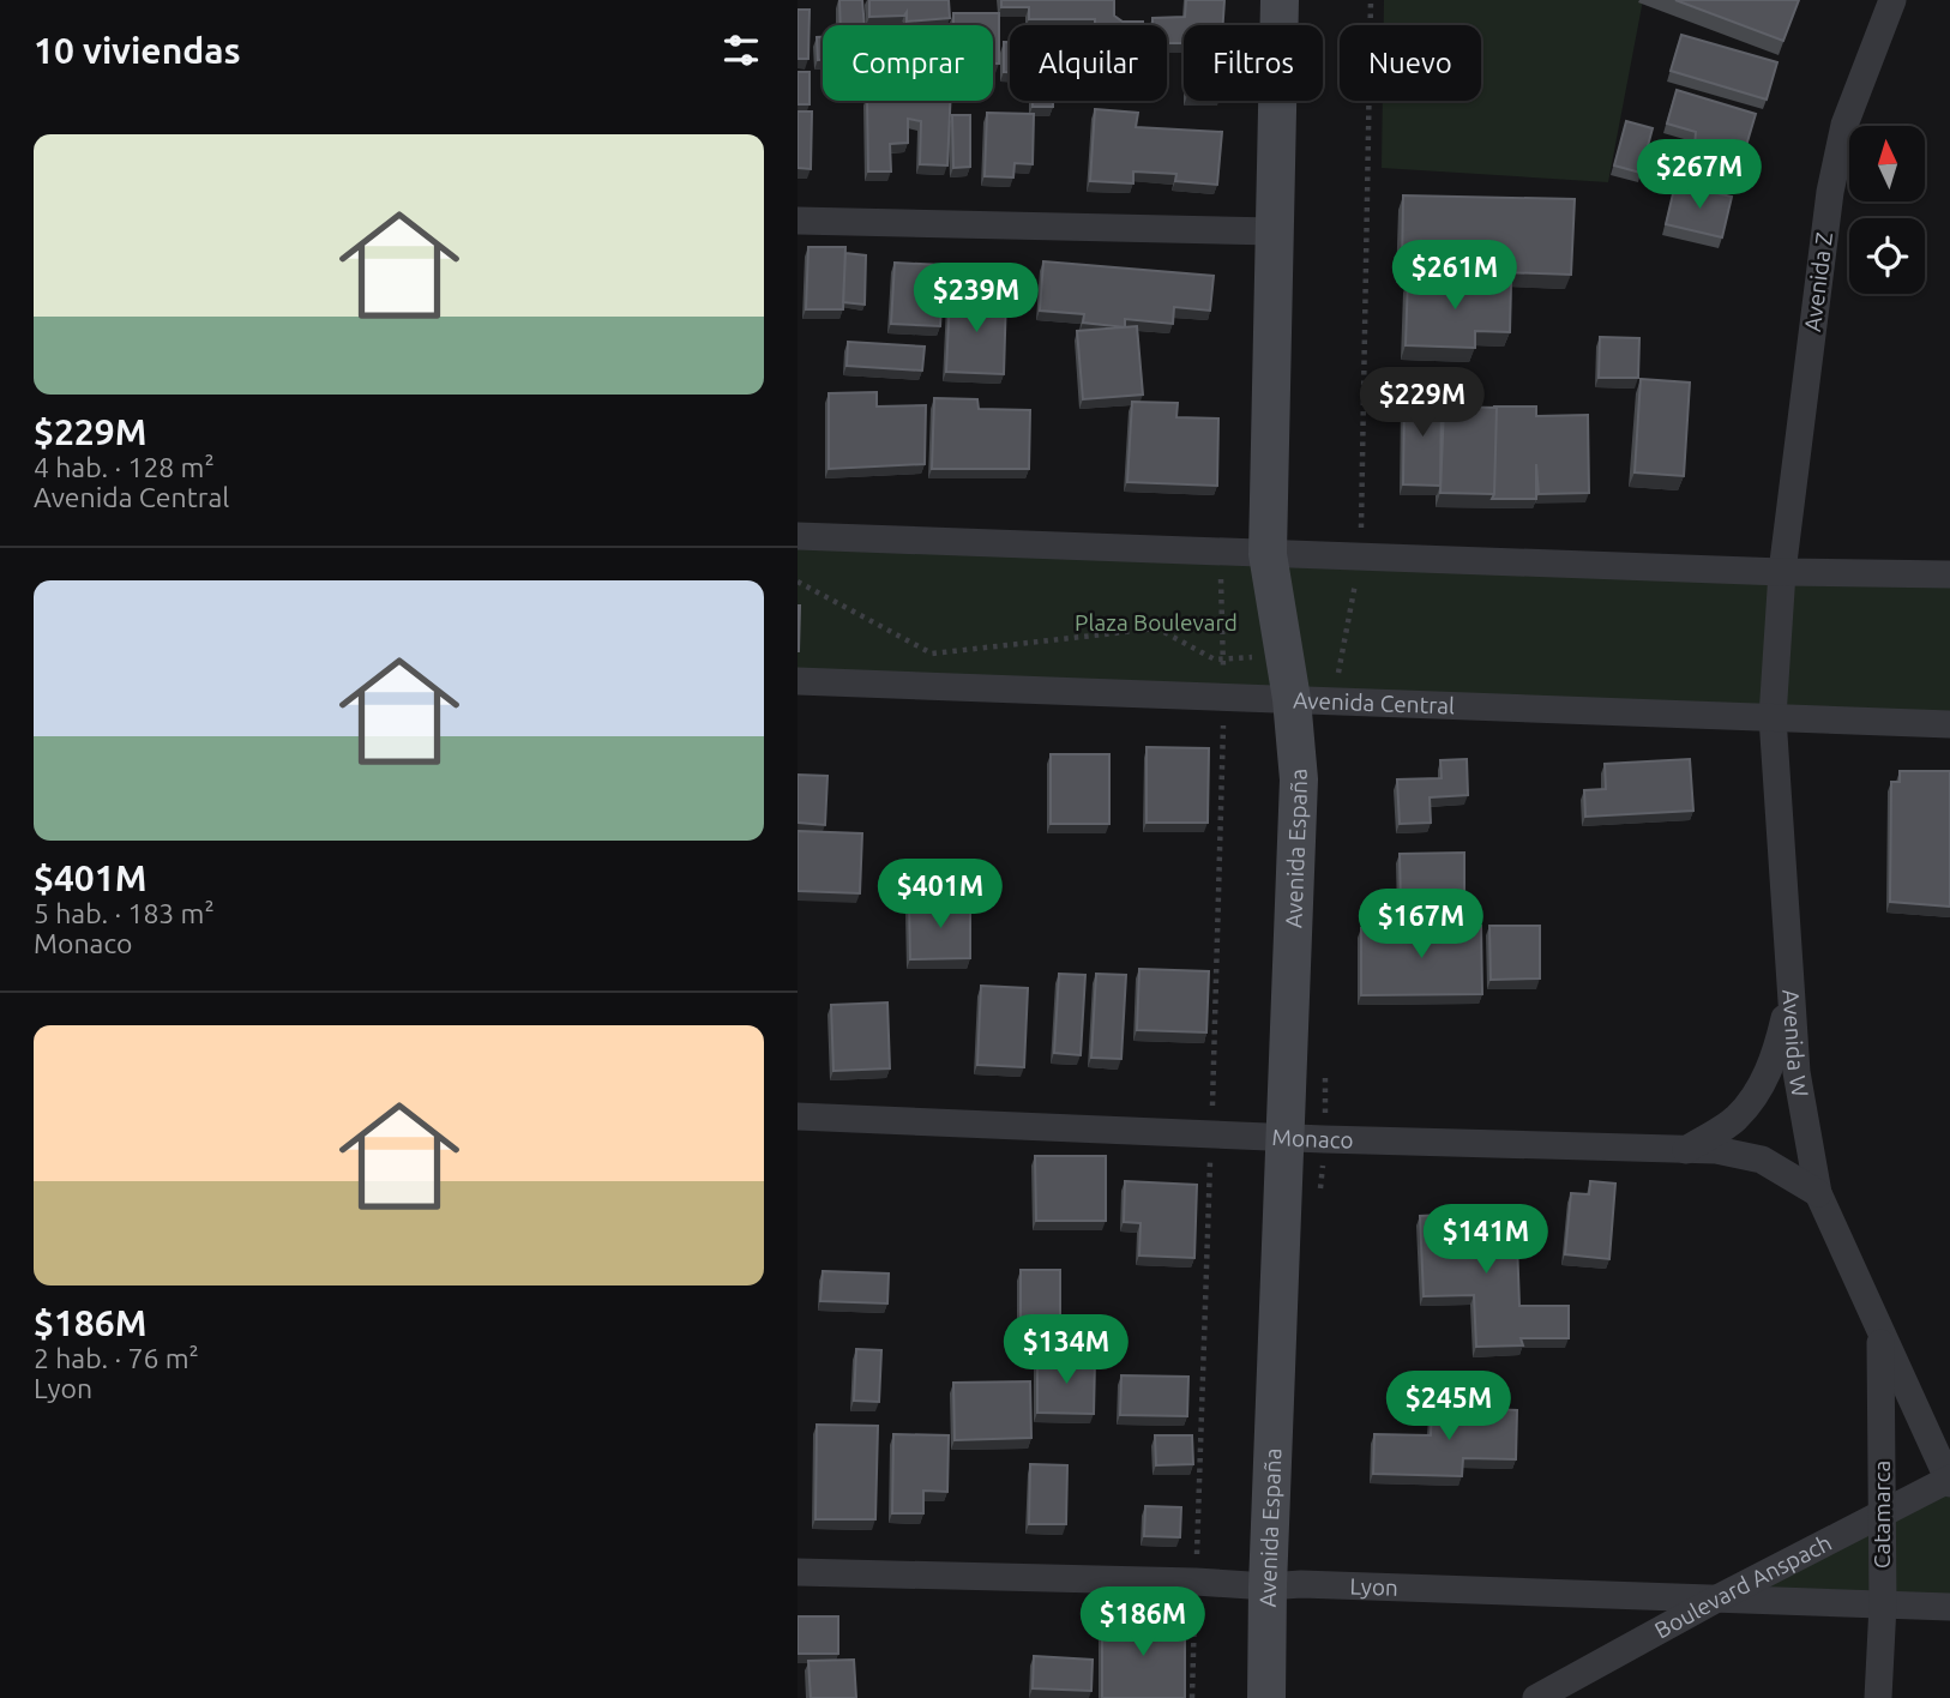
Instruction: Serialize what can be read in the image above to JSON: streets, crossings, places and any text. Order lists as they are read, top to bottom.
{
  "streets": {
    "main road": ["Avenida España"],
    "street": [
      "Avenida Z",
      "Avenida Central",
      "Avenida W",
      "Monaco",
      "Catamarca",
      "Lyon",
      "Boulevard Anspach"
    ]
  },
  "crossings": [
    ["Avenida Z", "Avenida W"],
    ["Avenida Central", "Avenida España"],
    ["Avenida Central", "Avenida W"],
    ["Avenida España", "Monaco"],
    ["Avenida España", "Lyon"],
    ["Avenida W", "Monaco"],
    ["Avenida W", "Catamarca"],
    ["Avenida W", "Boulevard Anspach"],
    ["Catamarca", "Lyon"],
    ["Catamarca", "Boulevard Anspach"],
    ["Lyon", "Boulevard Anspach"]
  ],
  "parks": ["Plaza Boulevard"],
  "north": "top",
  "page": {
    "heading": "10 viviendas",
    "chip": [
      "Comprar",
      "Alquilar",
      "Filtros",
      "Nuevo"
    ],
    "list": [
      {
        "name": "$229M",
        "note": "4 hab. · 128 m² · Avenida Central"
      },
      {
        "name": "$401M",
        "note": "5 hab. · 183 m² · Monaco"
      },
      {
        "name": "$186M",
        "note": "2 hab. · 76 m² · Lyon"
      }
    ],
    "price": [
      "$267M",
      "$261M",
      "$239M",
      "$229M",
      "$401M",
      "$167M",
      "$141M",
      "$134M",
      "$245M",
      "$186M"
    ]
  }
}
